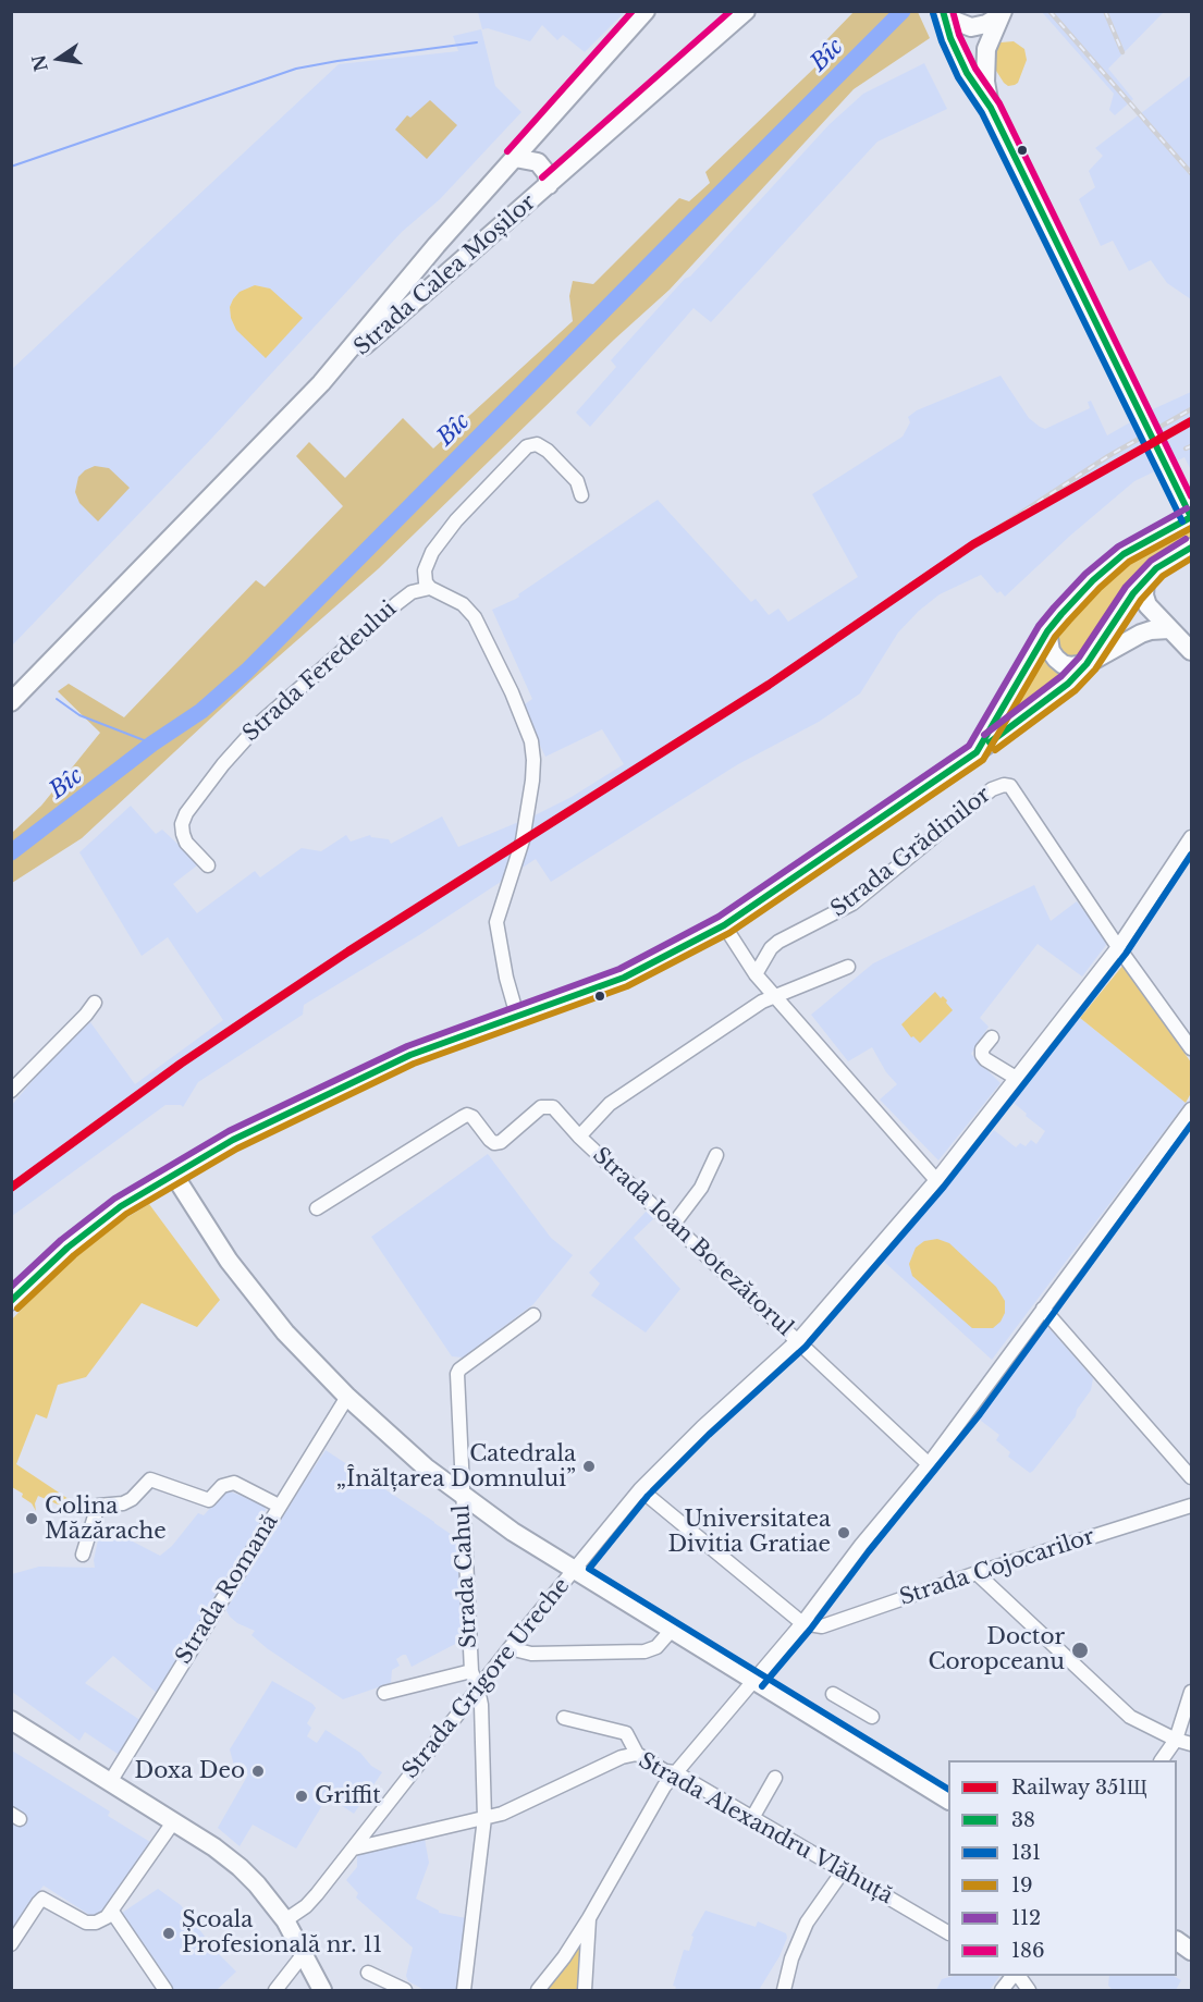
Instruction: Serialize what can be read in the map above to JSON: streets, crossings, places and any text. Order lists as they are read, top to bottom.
{
  "streets": {
    "main road": ["Strada Calea Moșilor"],
    "street": [
      "Strada Feredeului",
      "Strada Grădinilor",
      "Strada Ioan Botezătorul",
      "Strada Cojocarilor",
      "Strada Cahul",
      "Strada Romană",
      "Strada Grigore Ureche",
      "Strada Alexandru Vlăhuță"
    ]
  },
  "crossings": [
    ["Strada Grădinilor", "Strada Grigore Ureche"],
    ["Strada Ioan Botezătorul", "Strada Grigore Ureche"],
    ["Strada Cahul", "Strada Grigore Ureche"],
    ["Strada Cahul", "Strada Alexandru Vlăhuță"],
    ["Strada Grigore Ureche", "Strada Alexandru Vlăhuță"]
  ],
  "water": ["Bîc"],
  "places": [
    "Catedrala „Înălțarea Domnului”",
    "Colina Măzărache",
    "Universitatea Divitia Gratiae",
    "Doctor Coropceanu",
    "Doxa Deo",
    "Griffit",
    "Școala Profesională nr. 11"
  ],
  "lines": [
    "transit line 38",
    "transit line 186",
    "transit line 131",
    "rail line 351Щ",
    "transit line 112",
    "transit line 19"
  ],
  "legend": [
    "Railway 351Щ",
    "38",
    "131",
    "19",
    "112",
    "186"
  ],
  "north": "left"
}
